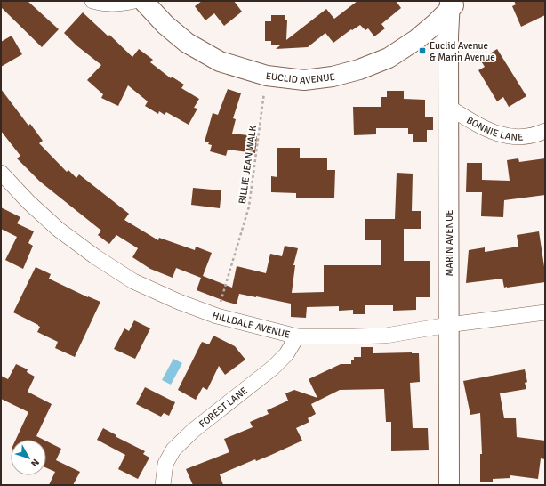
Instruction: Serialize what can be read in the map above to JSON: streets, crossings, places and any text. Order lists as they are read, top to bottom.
{
  "streets": {
    "street": [
      "EUCLID AVENUE",
      "BONNIE LANE",
      "MARIN AVENUE",
      "HILLDALE AVENUE",
      "FOREST LANE"
    ],
    "path": ["BILLIE JEAN WALK"]
  },
  "crossings": [
    ["EUCLID AVENUE", "BILLIE JEAN WALK"],
    ["EUCLID AVENUE", "MARIN AVENUE"],
    ["BONNIE LANE", "MARIN AVENUE"],
    ["BILLIE JEAN WALK", "HILLDALE AVENUE"],
    ["MARIN AVENUE", "HILLDALE AVENUE"],
    ["HILLDALE AVENUE", "FOREST LANE"]
  ],
  "places": {
    "transit": ["Euclid Avenue & Marin Avenue"]
  },
  "north": "bottom right"
}
